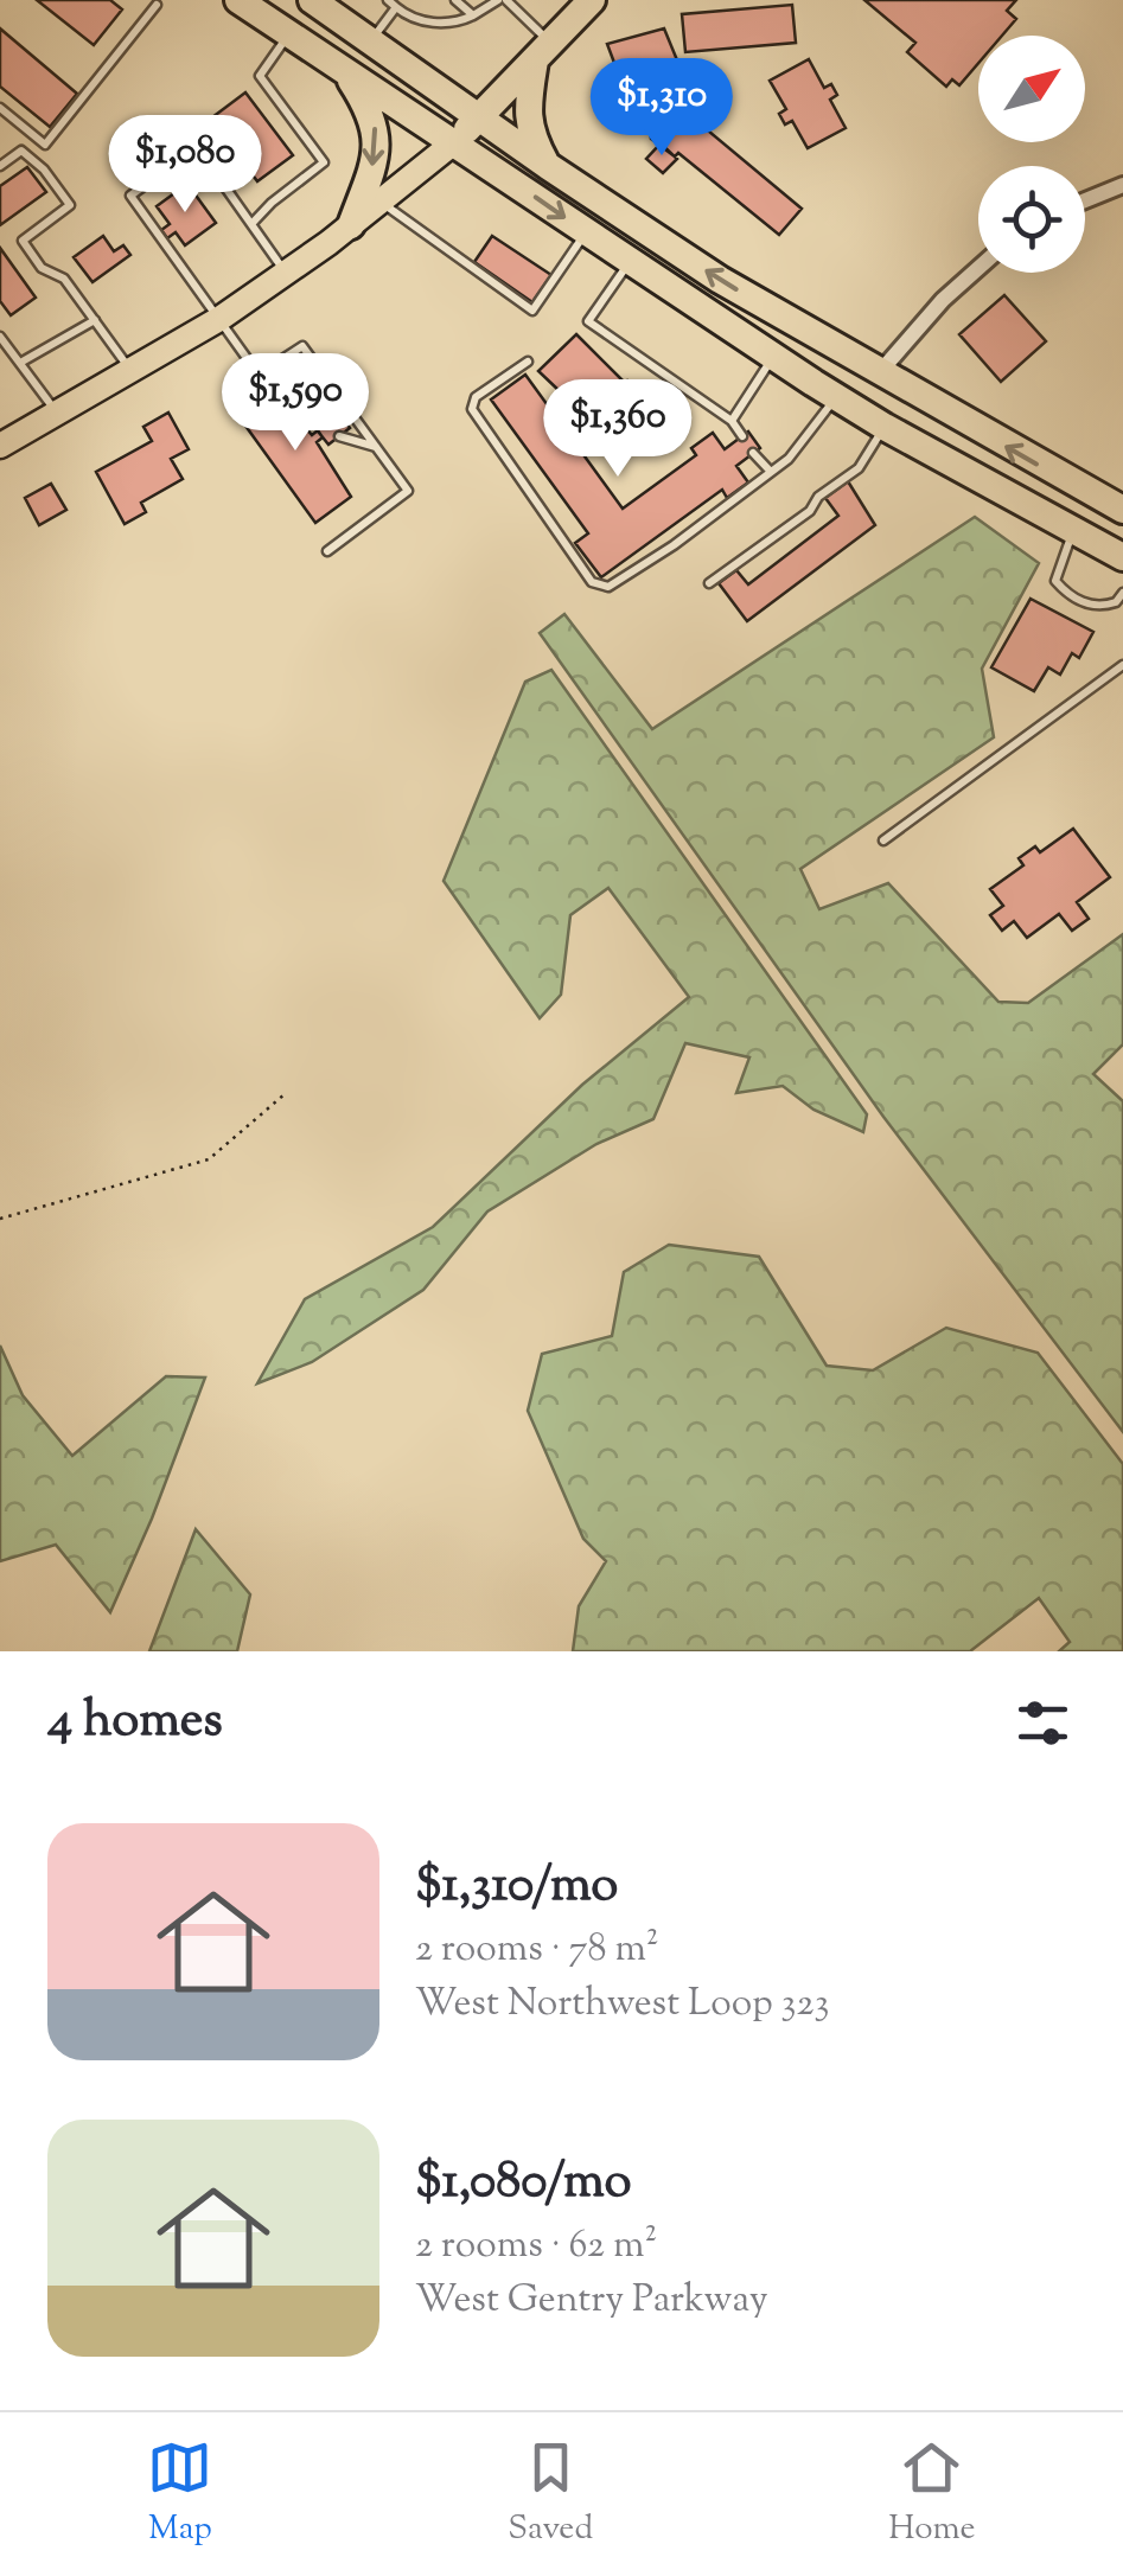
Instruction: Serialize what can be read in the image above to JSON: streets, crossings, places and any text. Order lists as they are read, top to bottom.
{
  "north": "top right",
  "page": {
    "price": [
      "$1,310",
      "$1,080",
      "$1,590",
      "$1,360"
    ],
    "heading": "4 homes",
    "list": [
      {
        "name": "$1,310/mo",
        "note": "2 rooms · 78 m² · West Northwest Loop 323"
      },
      {
        "name": "$1,080/mo",
        "note": "2 rooms · 62 m² · West Gentry Parkway"
      }
    ],
    "tabs": ["Map", "Saved", "Home"]
  }
}
